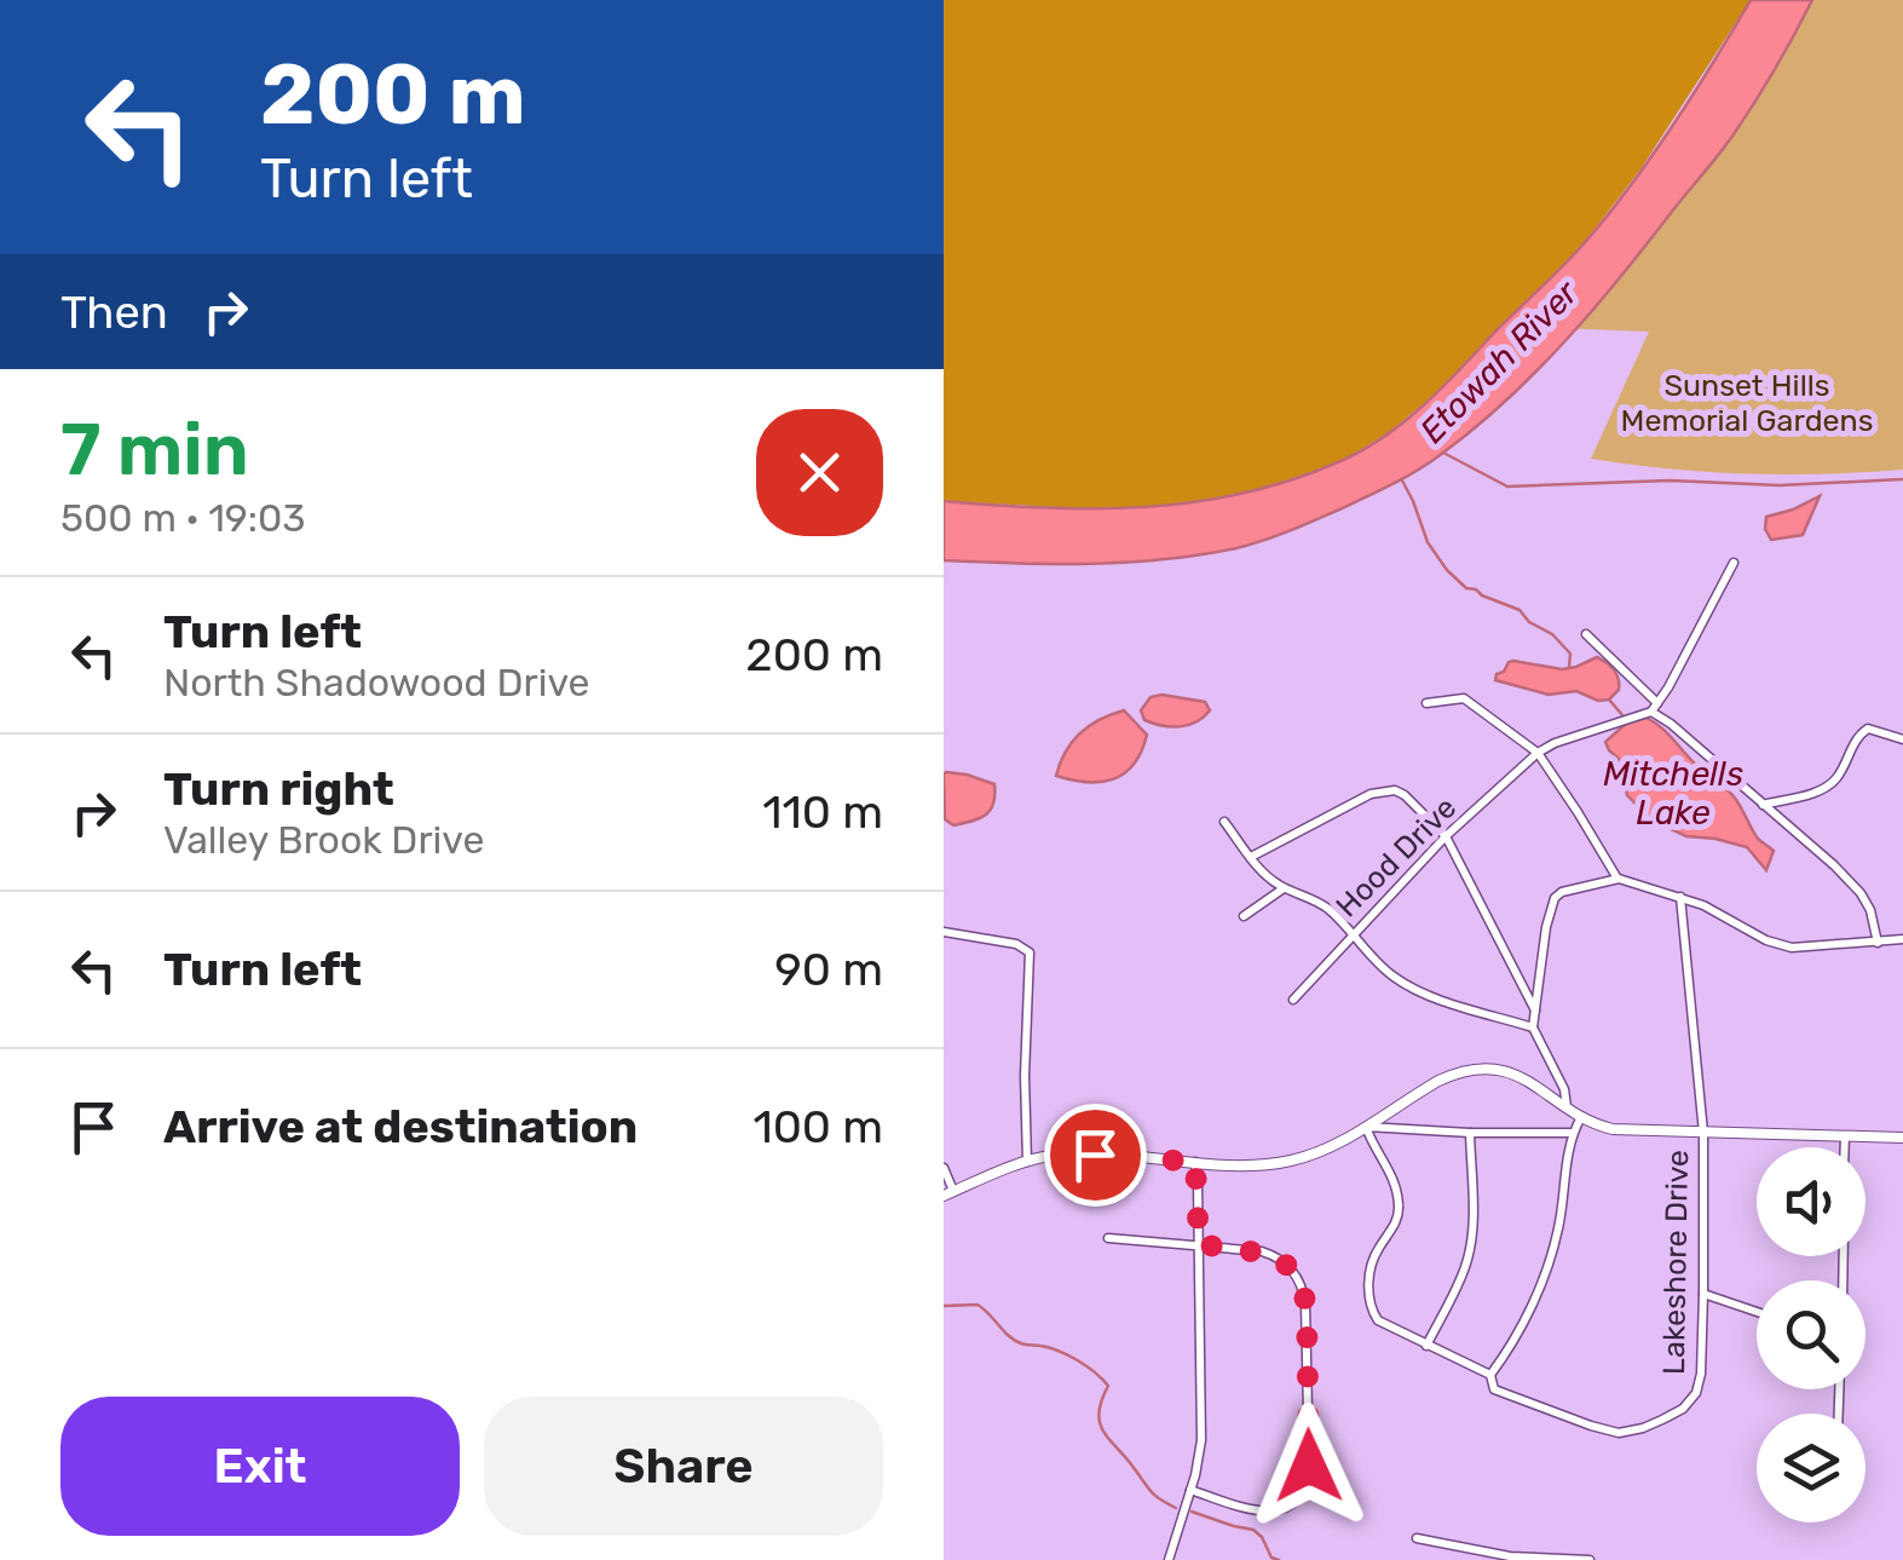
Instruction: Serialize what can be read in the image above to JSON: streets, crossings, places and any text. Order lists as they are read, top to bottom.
{
  "streets": {
    "street": ["Hood Drive", "Lakeshore Drive"]
  },
  "water": ["Etowah River", "Mitchells Lake"],
  "parks": ["Sunset Hills Memorial Gardens"],
  "page": {
    "turn": ["200 m", "Turn left"],
    "then": "Then",
    "heading": ["7 min", "500 m · 19:03"],
    "list": [
      {
        "name": "Turn left",
        "note": "North Shadowood Drive",
        "value": "200 m"
      },
      {
        "name": "Turn right",
        "note": "Valley Brook Drive",
        "value": "110 m"
      },
      {
        "name": "Turn left",
        "value": "90 m"
      },
      {
        "name": "Arrive at destination",
        "value": "100 m"
      }
    ],
    "buttons": ["Exit", "Share"]
  }
}
